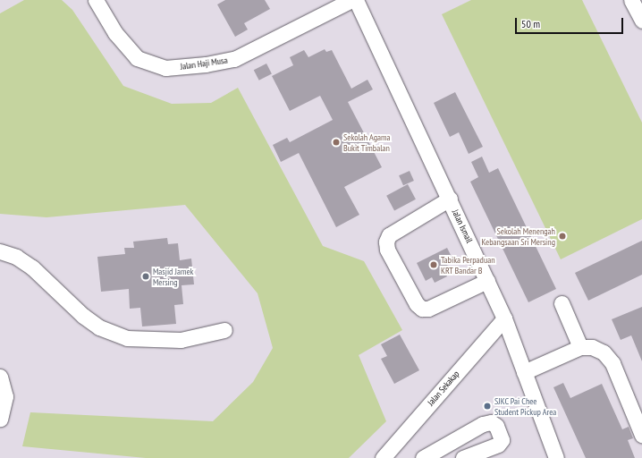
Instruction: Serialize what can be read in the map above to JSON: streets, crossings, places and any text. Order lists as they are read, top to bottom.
{
  "streets": {
    "street": ["Jalan Haji Musa", "Jalan Ismail", "Jalan Sekakap"]
  },
  "crossings": [
    ["Jalan Ismail", "Jalan Sekakap"]
  ],
  "places": [
    "Sekolah Agama Bukit Timbalan",
    "Sekolah Menengah Kebangsaan Sri Mersing",
    "Tabika Perpaduan KRT Bandar B",
    "Masjid Jamek Mersing",
    "SJKC Pai Chee Student Pickup Area"
  ],
  "scale_bar": "50 m"
}
